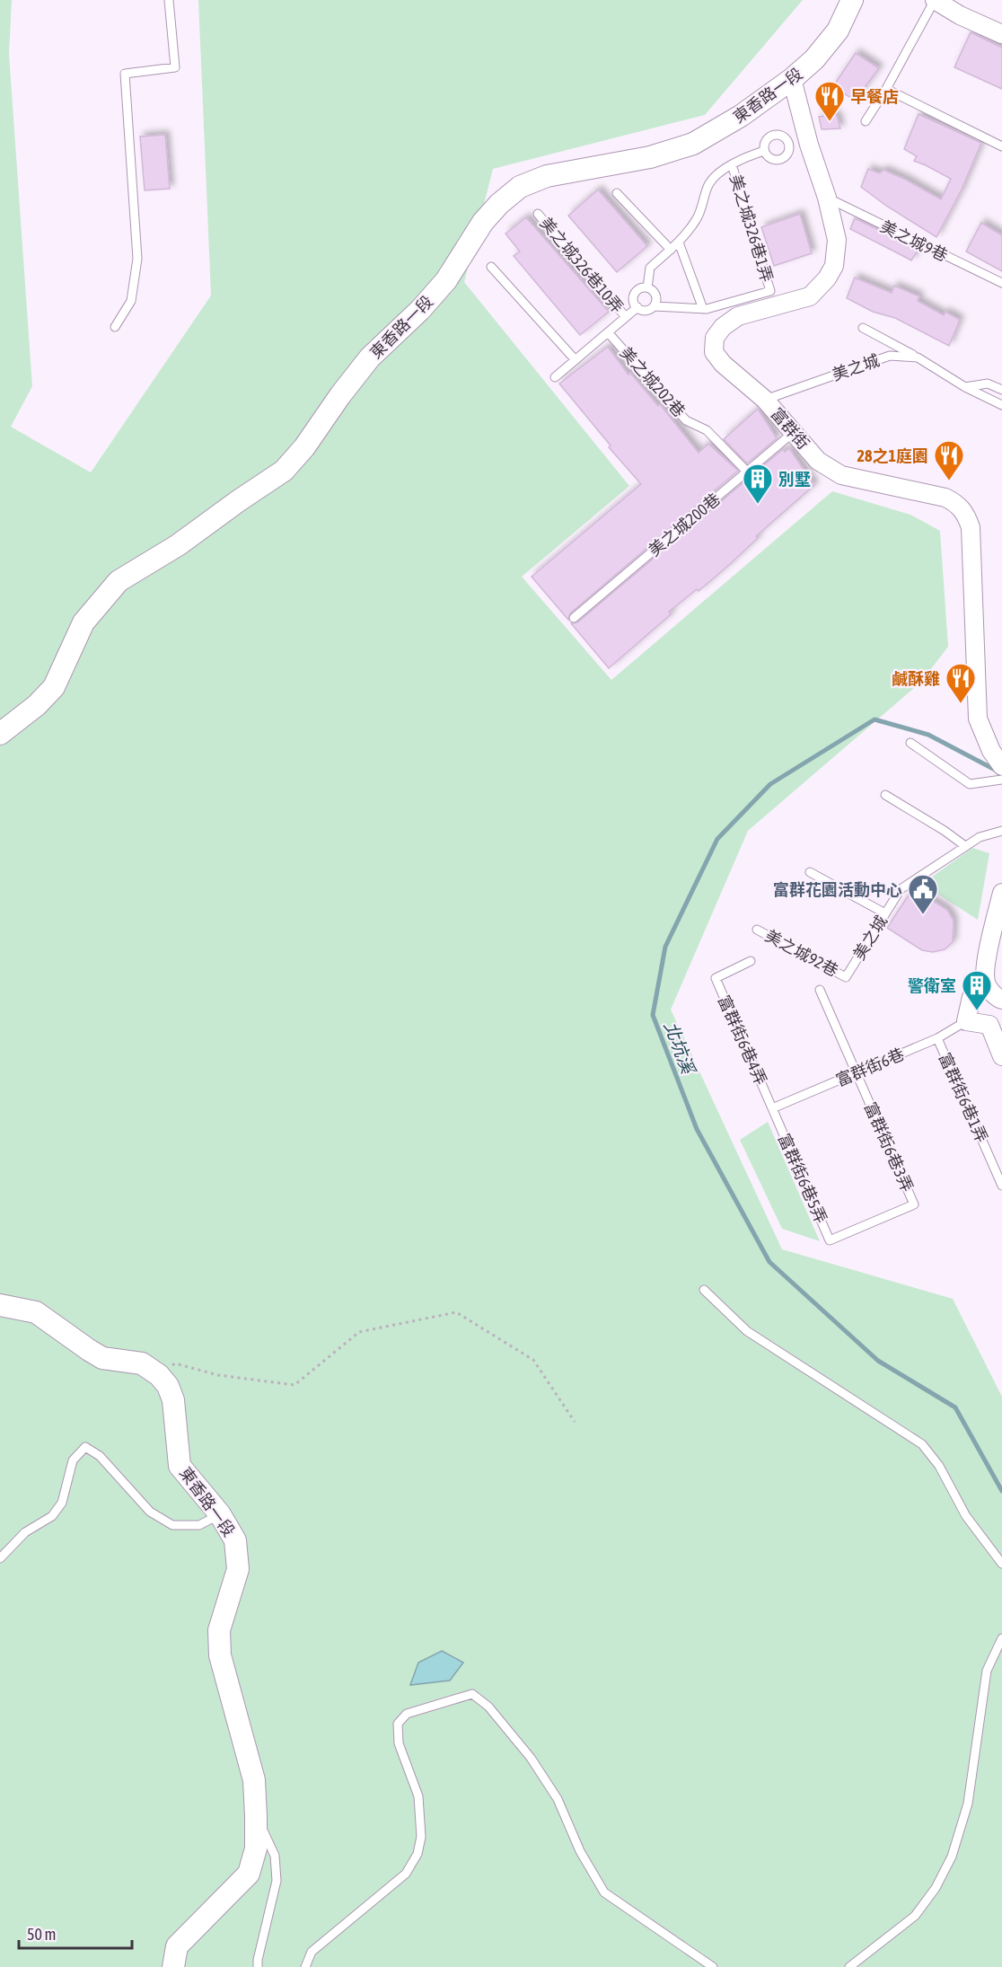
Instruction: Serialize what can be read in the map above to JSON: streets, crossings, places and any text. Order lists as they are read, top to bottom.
{
  "streets": {
    "street": ["東香路一段", "富群街"],
    "lane": [
      "美之城326巷1弄",
      "美之城9巷",
      "美之城326巷10弄",
      "美之城",
      "美之城202巷",
      "美之城200巷",
      "美之城92巷",
      "富群街6巷4弄",
      "富群街6巷",
      "富群街6巷1弄",
      "富群街6巷3弄",
      "富群街6巷5弄"
    ]
  },
  "crossings": [
    ["東香路一段", "富群街"],
    ["美之城9巷", "富群街"],
    ["美之城", "富群街"],
    ["美之城", "美之城92巷"],
    ["美之城202巷", "美之城200巷"],
    ["富群街", "美之城200巷"],
    ["富群街6巷4弄", "富群街6巷"],
    ["富群街6巷4弄", "富群街6巷5弄"],
    ["富群街6巷", "富群街6巷1弄"],
    ["富群街6巷", "富群街6巷3弄"],
    ["富群街6巷", "富群街6巷5弄"],
    ["富群街6巷3弄", "富群街6巷5弄"]
  ],
  "water": ["北坑溪"],
  "places": {
    "restaurant": ["早餐店", "28之1庭園", "鹹酥雞"],
    "building": ["別墅", "警衛室"],
    "public building": ["富群花園活動中心"]
  },
  "scale_bar": "50 m"
}
